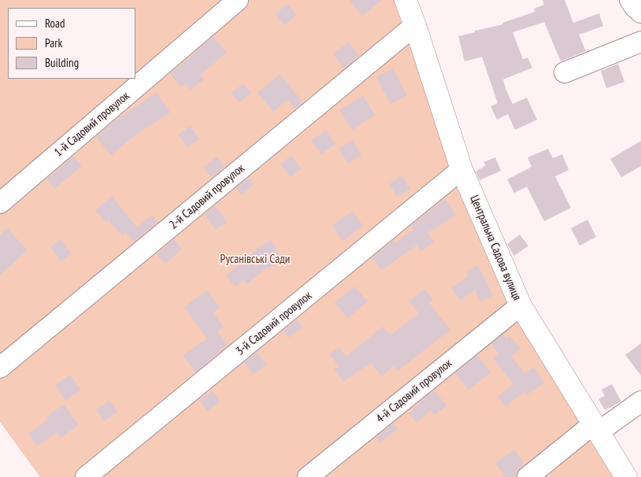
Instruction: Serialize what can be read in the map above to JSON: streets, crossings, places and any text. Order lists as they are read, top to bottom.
{
  "streets": {
    "main road": ["Центральна Садова вулиця"],
    "street": [
      "1-й Садовий провулок",
      "2-й Садовий провулок",
      "3-й Садовий провулок",
      "4-й Садовий провулок"
    ]
  },
  "crossings": [
    ["2-й Садовий провулок", "Центральна Садова вулиця"],
    ["Центральна Садова вулиця", "3-й Садовий провулок"],
    ["Центральна Садова вулиця", "4-й Садовий провулок"]
  ],
  "parks": ["Русанівські Сади"],
  "legend": ["Road", "Park", "Building"]
}
